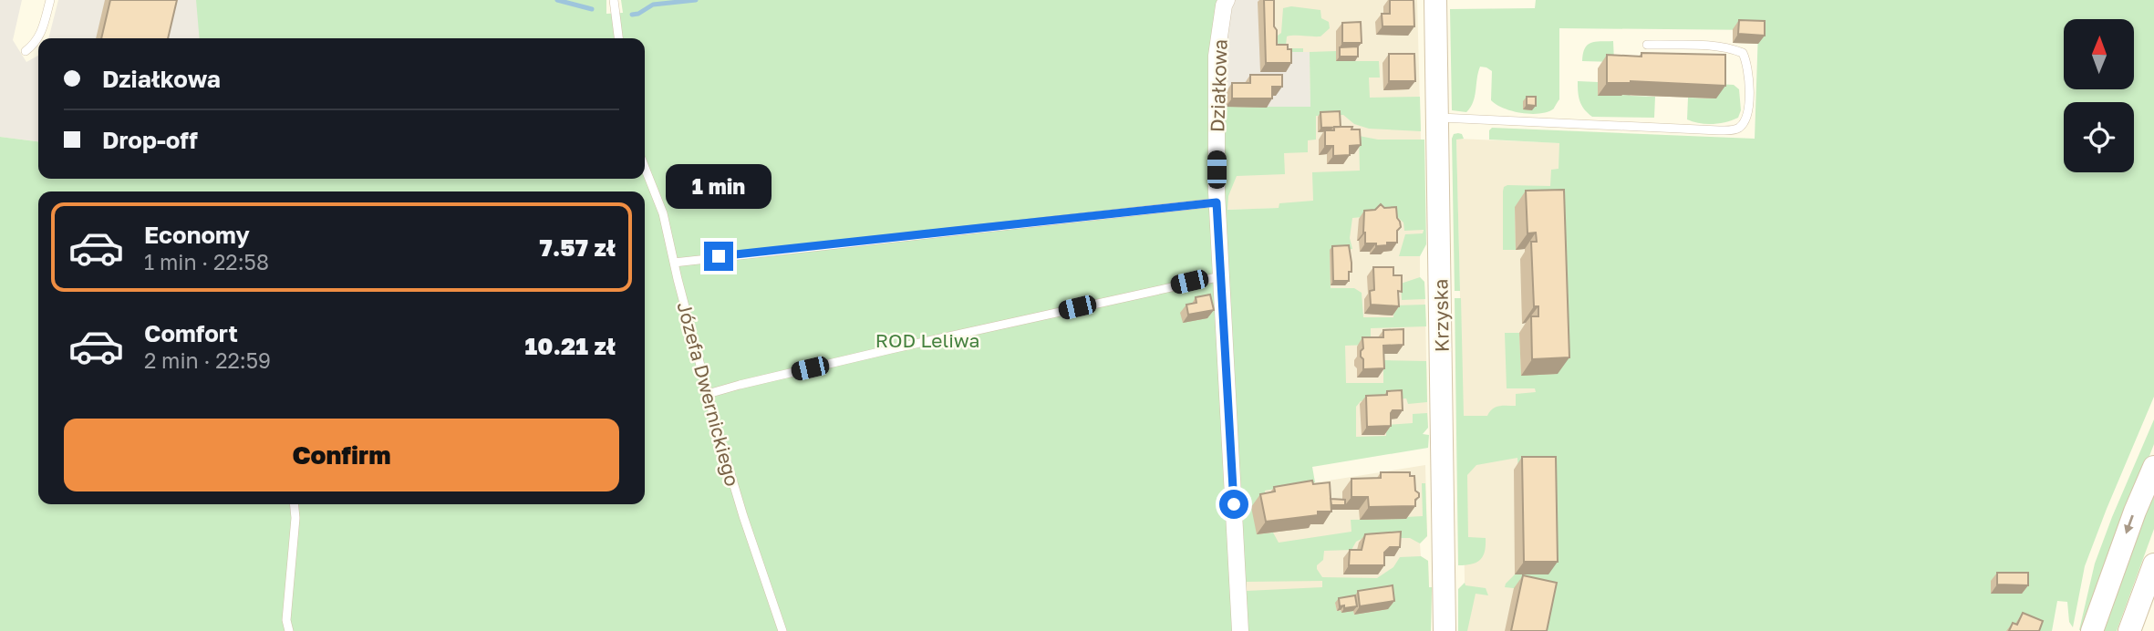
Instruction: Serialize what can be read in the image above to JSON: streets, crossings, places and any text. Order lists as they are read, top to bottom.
{
  "streets": {
    "street": ["Działkowa", "Krzyska"],
    "lane": ["Józefa Dwernickiego"]
  },
  "parks": ["ROD Leliwa"],
  "north": "top",
  "page": {
    "banner": ["Działkowa", "Drop-off"],
    "bubble": "1 min",
    "list": [
      {
        "name": "Economy",
        "note": "1 min · 22:58",
        "value": "7.57 zł"
      },
      {
        "name": "Comfort",
        "note": "2 min · 22:59",
        "value": "10.21 zł"
      }
    ],
    "buttons": "Confirm"
  }
}
